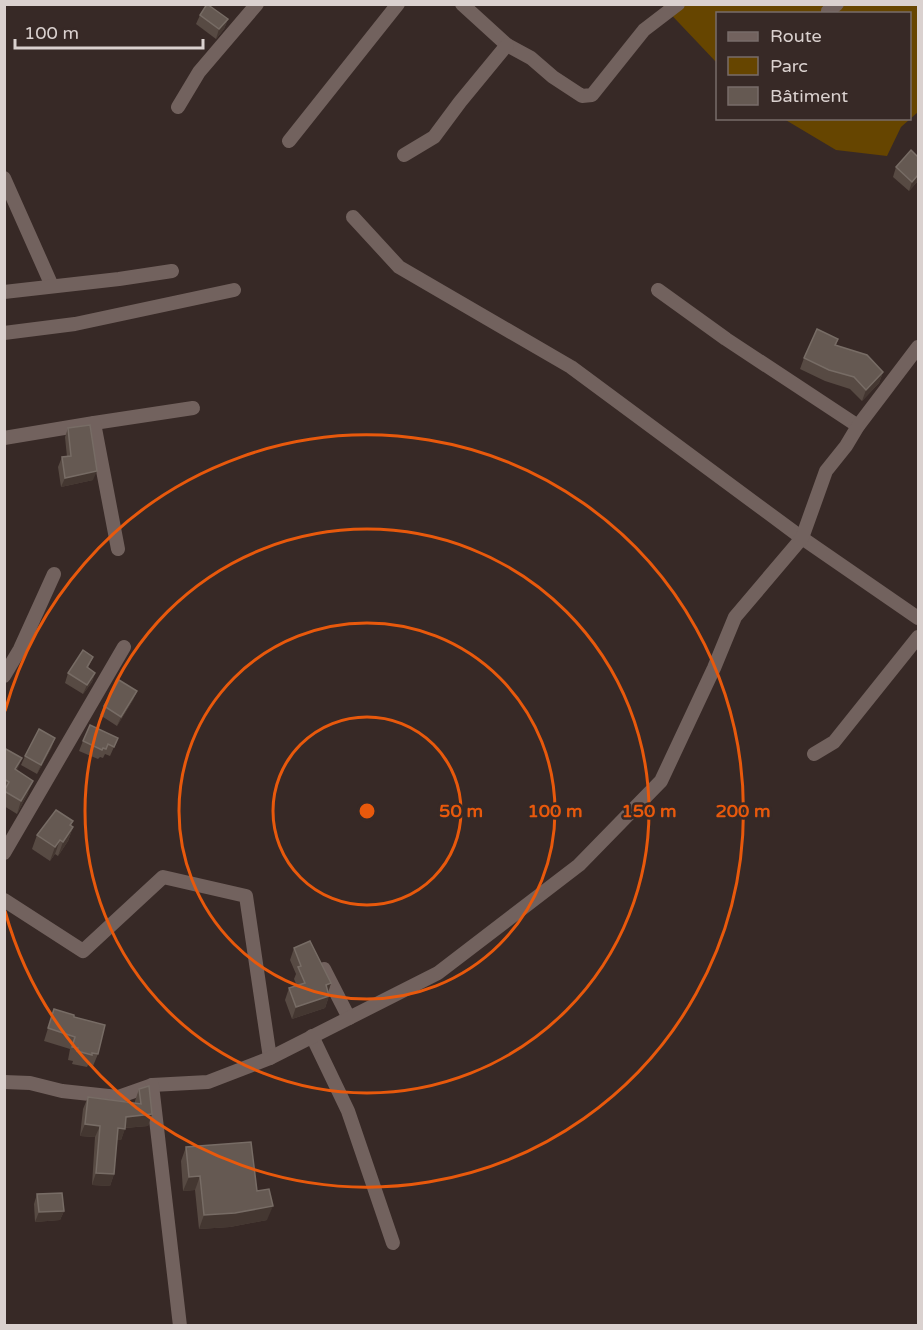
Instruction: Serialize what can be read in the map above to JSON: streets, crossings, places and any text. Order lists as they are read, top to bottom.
{
  "legend": ["Route", "Parc", "Bâtiment"],
  "scale_bar": "100 m",
  "rings": [
    "50 m",
    "100 m",
    "150 m",
    "200 m"
  ]
}
